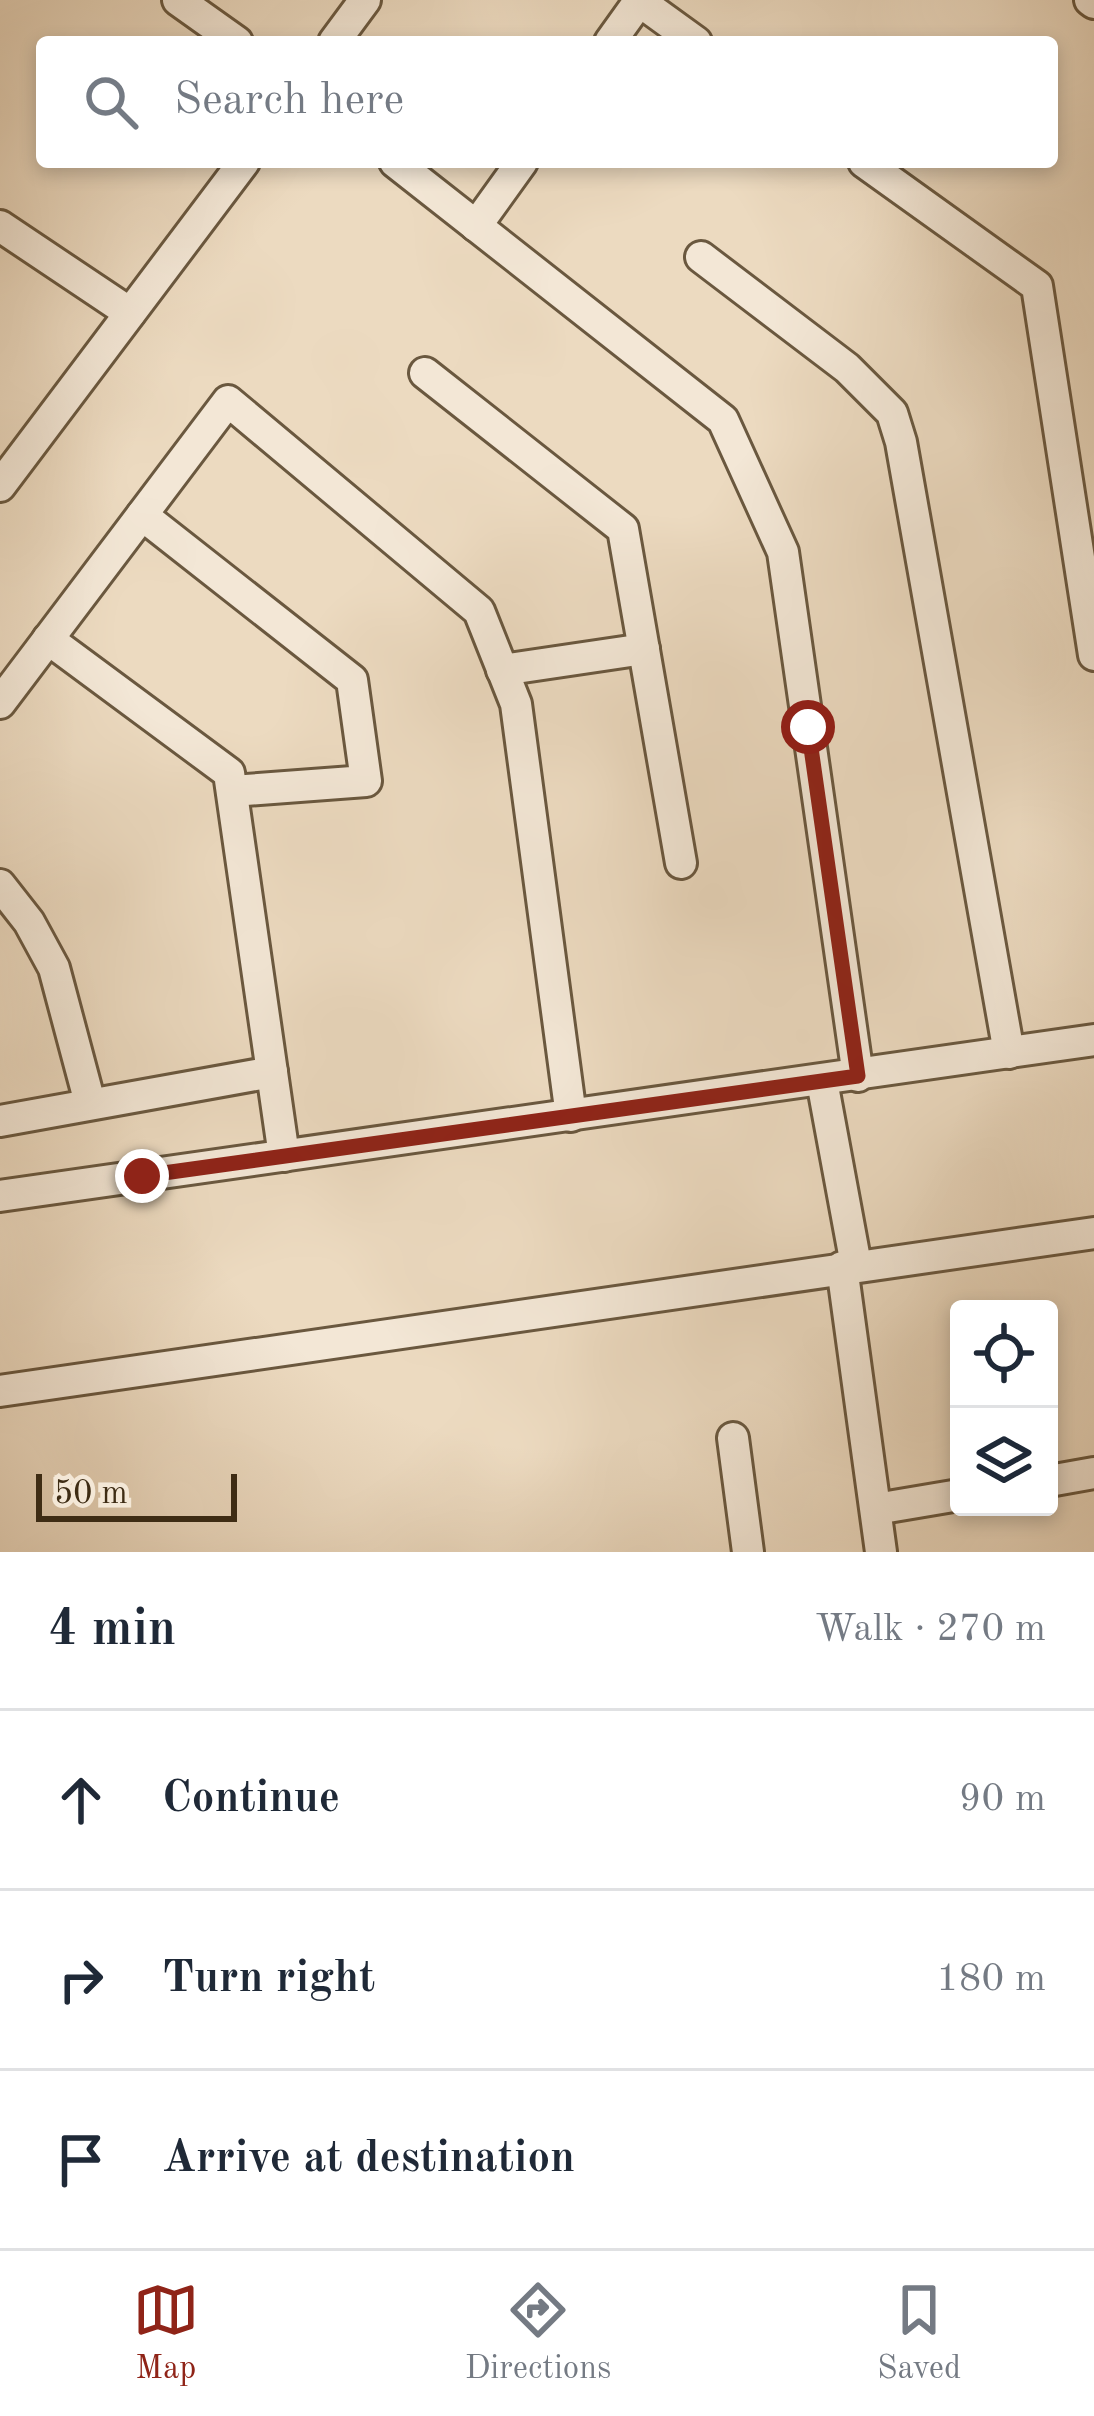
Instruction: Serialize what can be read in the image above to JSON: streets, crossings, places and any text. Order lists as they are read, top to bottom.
{
  "scale_bar": "50 m",
  "page": {
    "search": "Search here",
    "scale": "50 m",
    "heading": ["4 min", "Walk · 270 m"],
    "list": [
      ["Continue", "90 m"],
      ["Turn right", "180 m"],
      "Arrive at destination"
    ],
    "nav": ["Map", "Directions", "Saved"]
  }
}
